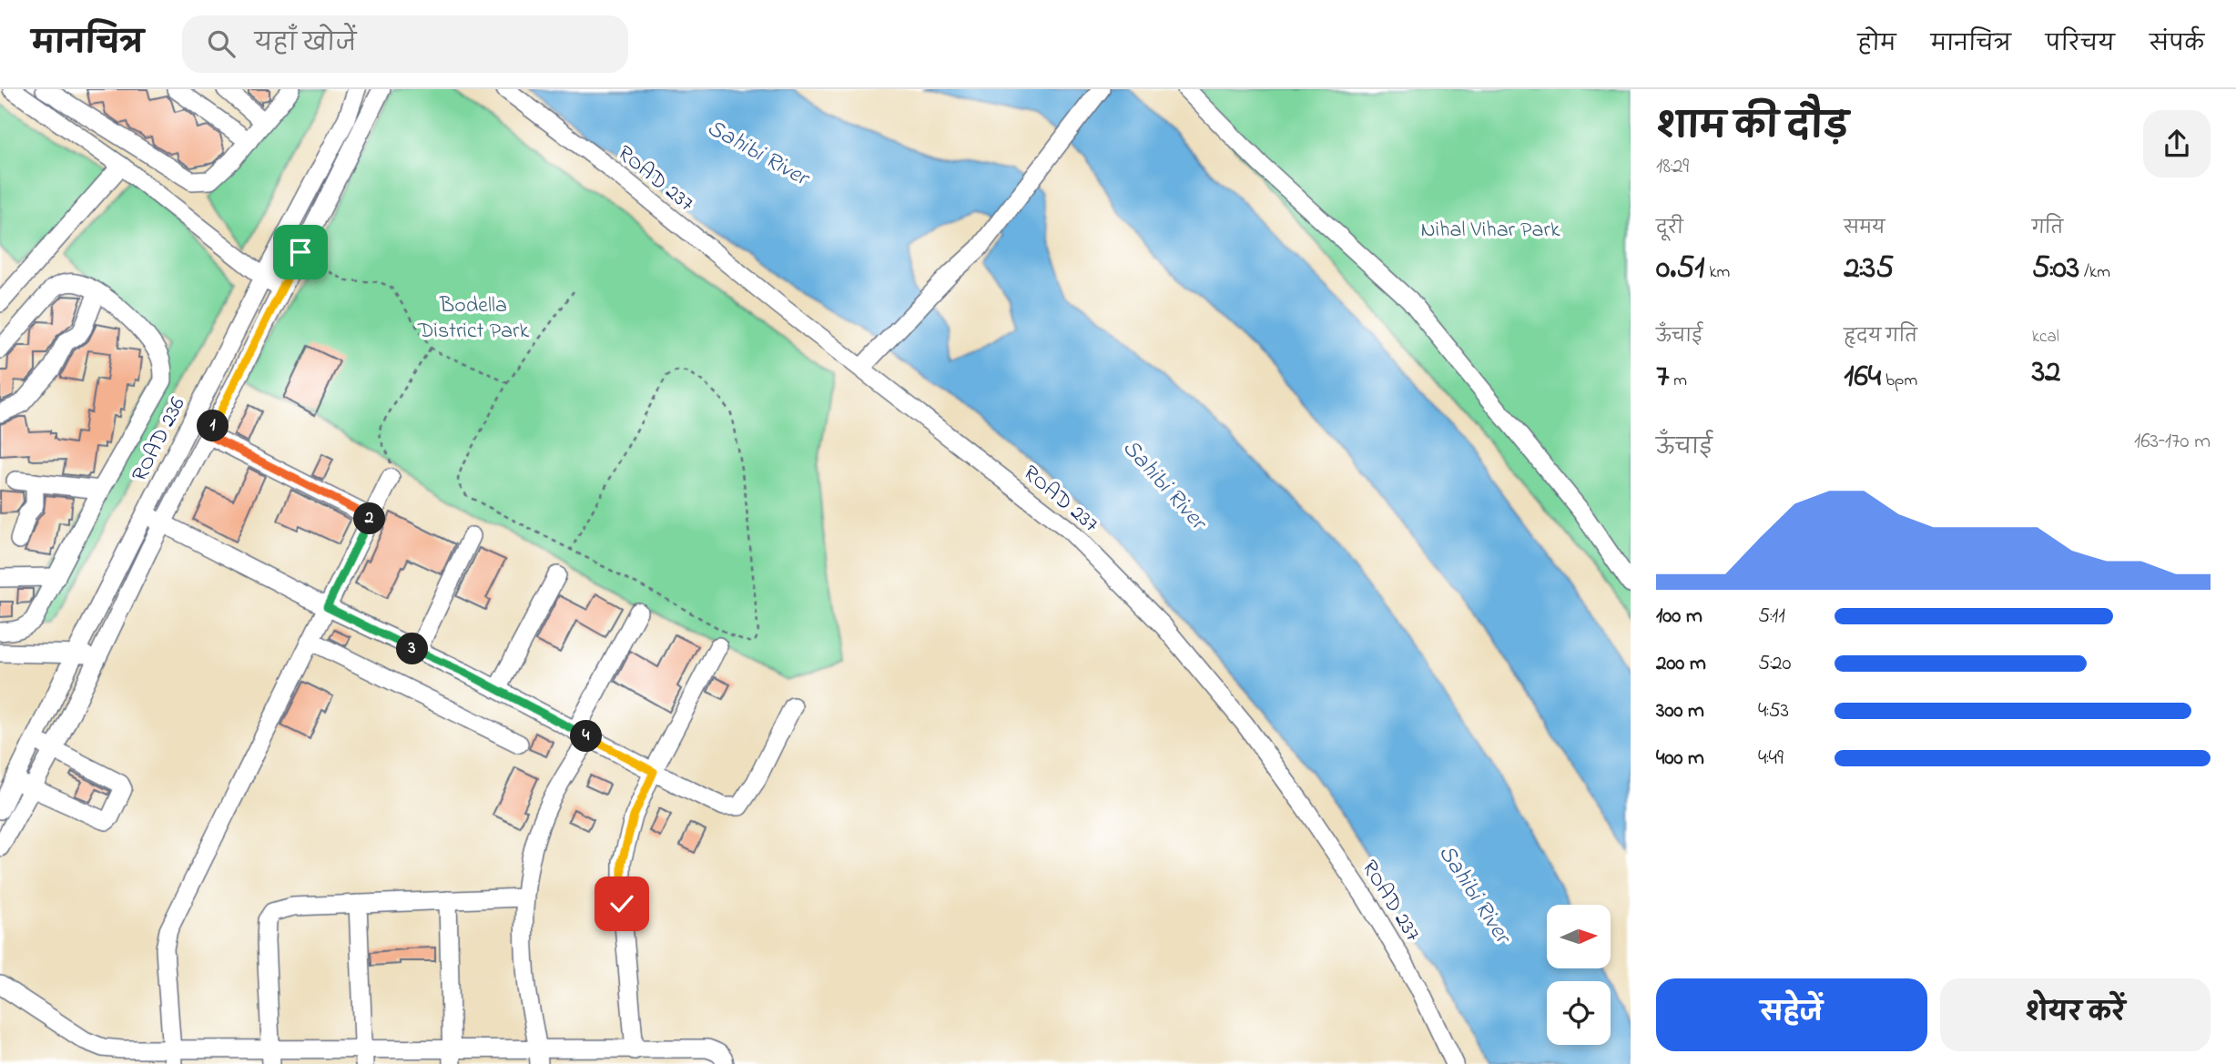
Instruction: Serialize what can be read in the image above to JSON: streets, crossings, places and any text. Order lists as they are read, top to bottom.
{
  "streets": {
    "street": ["ROAD 237", "ROAD 236"]
  },
  "water": ["Sahibi River"],
  "parks": ["Nihal Vihar Park", "Bodella District Park"],
  "north": "right",
  "page": {
    "header": "मानचित्र",
    "search": "यहाँ खोजें",
    "nav": [
      "होम",
      "मानचित्र",
      "परिचय",
      "संपर्क"
    ],
    "heading": ["शाम की दौड़", "18:29"],
    "stats": [
      ["दूरी", "0.51 km"],
      ["समय", "2:35"],
      ["गति", "5:03 /km"],
      ["ऊँचाई", "7 m"],
      ["हृदय गति", "164 bpm"],
      ["kcal", "32"]
    ],
    "pins": [
      "1",
      "2",
      "3",
      "4"
    ],
    "chart": ["ऊँचाई", "163–170 m"],
    "list": [
      {
        "name": "100 m",
        "note": "5:11"
      },
      {
        "name": "200 m",
        "note": "5:20"
      },
      {
        "name": "300 m",
        "note": "4:53"
      },
      {
        "name": "400 m",
        "note": "4:49"
      }
    ],
    "buttons": ["सहेजें", "शेयर करें"]
  }
}
